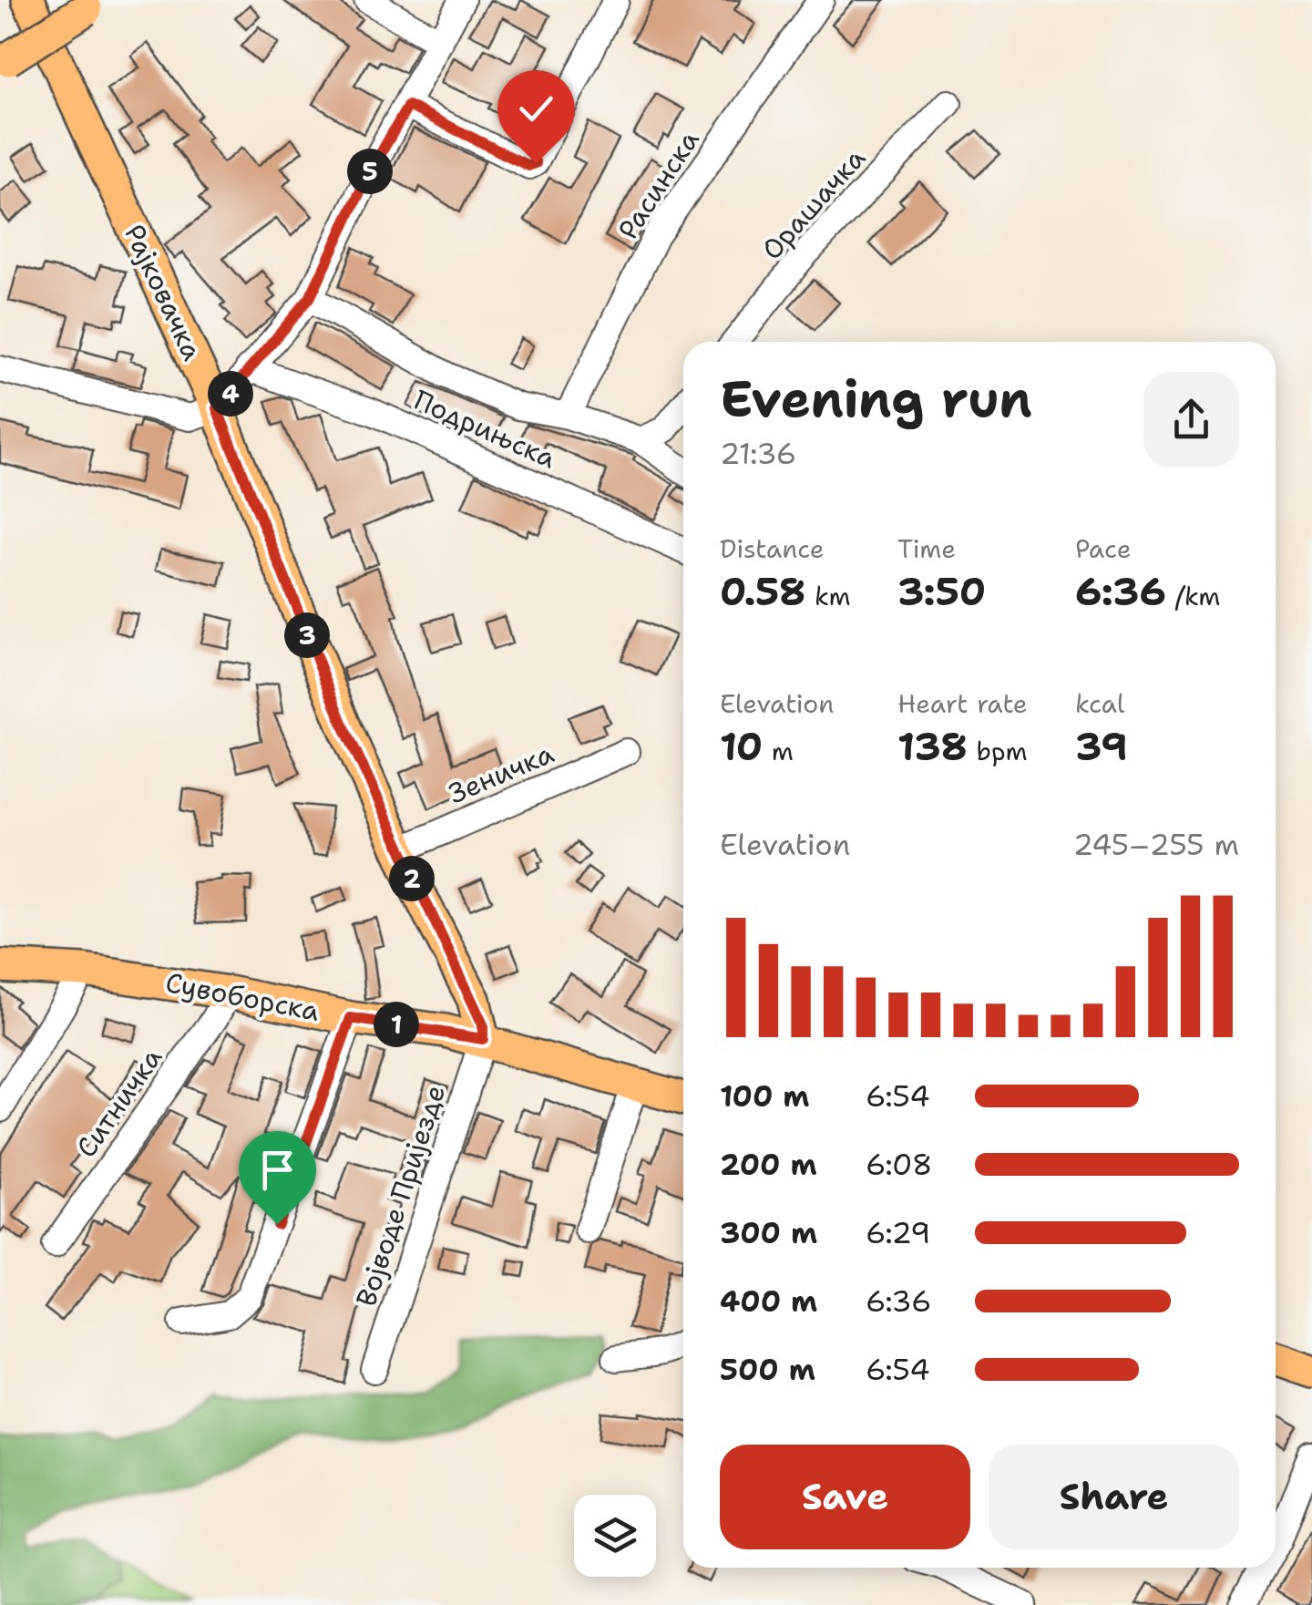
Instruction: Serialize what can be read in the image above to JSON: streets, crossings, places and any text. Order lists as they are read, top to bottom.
{
  "streets": {
    "main road": ["Рајковачка", "Сувоборска"],
    "street": [
      "Расинска",
      "Орашачка",
      "Подрињска",
      "Зеничка",
      "Ситничка",
      "Војводе Пријезде"
    ]
  },
  "crossings": [
    ["Расинска", "Подрињска"],
    ["Рајковачка", "Зеничка"],
    ["Рајковачка", "Сувоборска"],
    ["Рајковачка", "Војводе Пријезде"],
    ["Сувоборска", "Ситничка"],
    ["Сувоборска", "Војводе Пријезде"]
  ],
  "page": {
    "pins": [
      "5",
      "4",
      "3",
      "2",
      "1"
    ],
    "heading": ["Evening run", "21:36"],
    "stats": [
      ["Distance", "0.58 km"],
      ["Time", "3:50"],
      ["Pace", "6:36 /km"],
      ["Elevation", "10 m"],
      ["Heart rate", "138 bpm"],
      ["kcal", "39"]
    ],
    "chart": ["Elevation", "245–255 m"],
    "list": [
      {
        "name": "100 m",
        "note": "6:54"
      },
      {
        "name": "200 m",
        "note": "6:08"
      },
      {
        "name": "300 m",
        "note": "6:29"
      },
      {
        "name": "400 m",
        "note": "6:36"
      },
      {
        "name": "500 m",
        "note": "6:54"
      }
    ],
    "buttons": ["Save", "Share"]
  }
}
